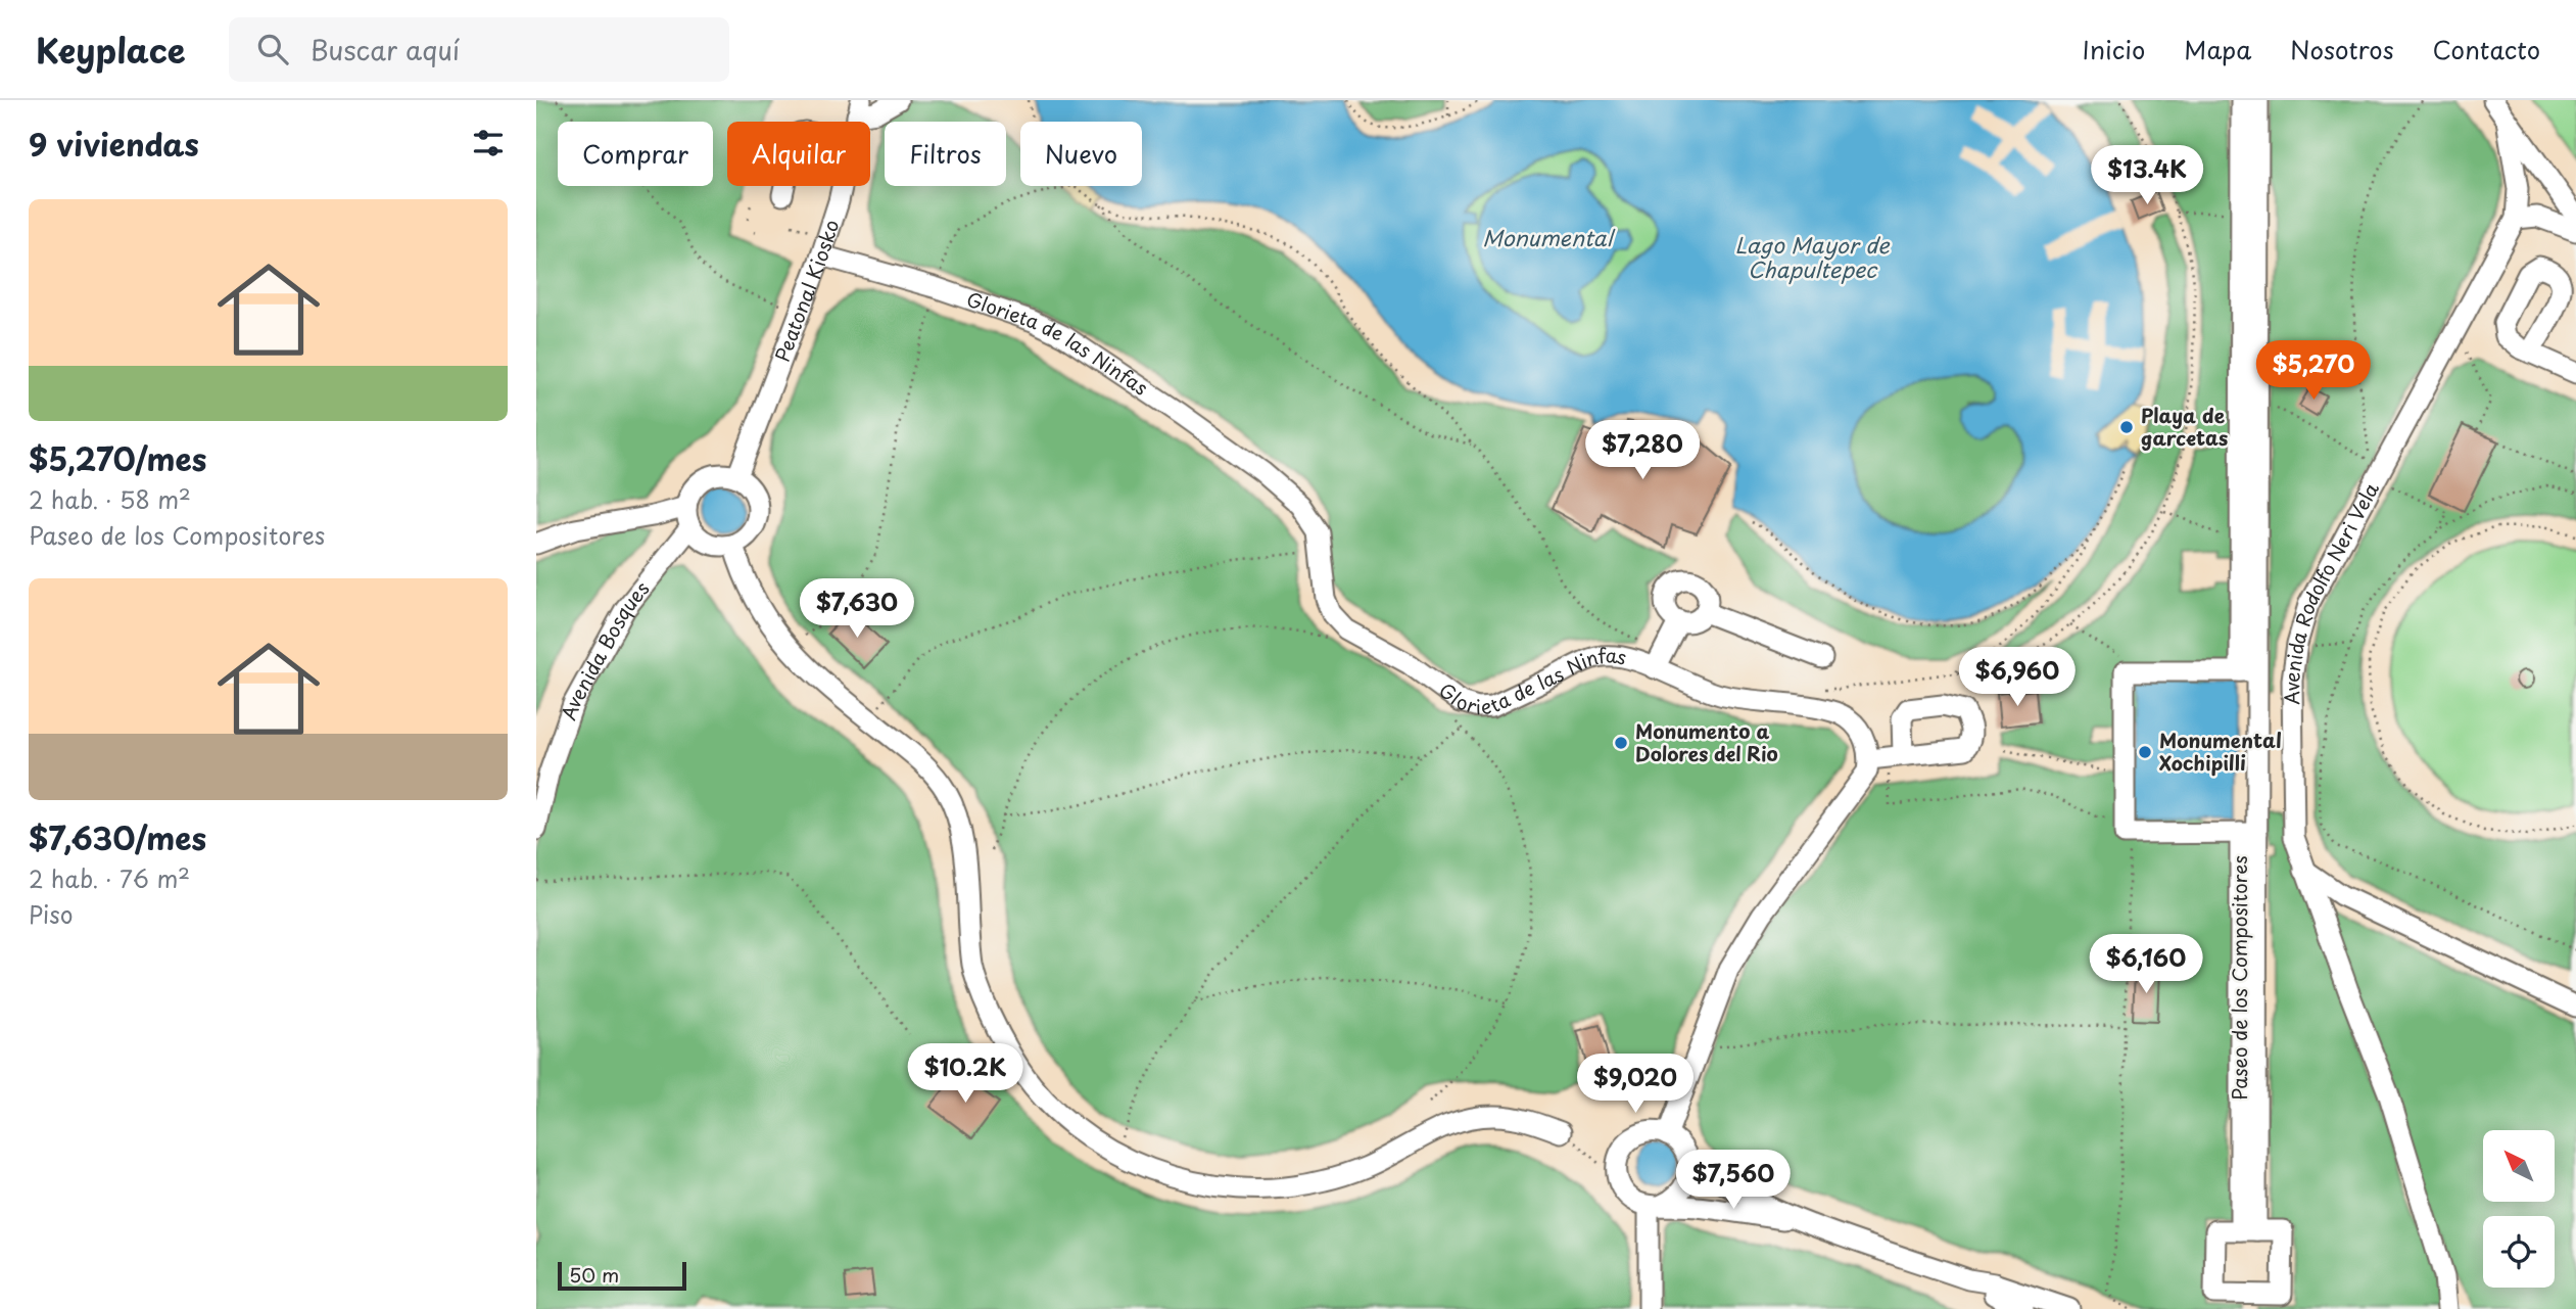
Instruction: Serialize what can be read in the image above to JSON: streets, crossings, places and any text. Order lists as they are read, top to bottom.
{
  "streets": {
    "street": [
      "Peatonal Kiosko",
      "Glorieta de las Ninfas",
      "Avenida Rodolfo Neri Vela",
      "Avenida Bosques",
      "Paseo de los Compositores"
    ]
  },
  "crossings": [
    ["Peatonal Kiosko", "Glorieta de las Ninfas"],
    ["Peatonal Kiosko", "Avenida Bosques"]
  ],
  "water": ["Monumental", "Lago Mayor de Chapultepec"],
  "places": ["Playa de garcetas", "Monumento a Dolores del Rio", "Monumental Xochipilli"],
  "scale_bar": "50 m",
  "north": "top left",
  "page": {
    "header": "Keyplace",
    "search": "Buscar aquí",
    "nav": [
      "Inicio",
      "Mapa",
      "Nosotros",
      "Contacto"
    ],
    "heading": "9 viviendas",
    "chip": [
      "Comprar",
      "Alquilar",
      "Filtros",
      "Nuevo"
    ],
    "price": [
      "$13.4K",
      "$5,270",
      "$7,280",
      "$7,630",
      "$6,960",
      "$6,160",
      "$10.2K",
      "$9,020",
      "$7,560"
    ],
    "list": [
      {
        "name": "$5,270/mes",
        "note": "2 hab. · 58 m² · Paseo de los Compositores"
      },
      {
        "name": "$7,630/mes",
        "note": "2 hab. · 76 m² · Piso"
      }
    ],
    "scale": "50 m"
  }
}
